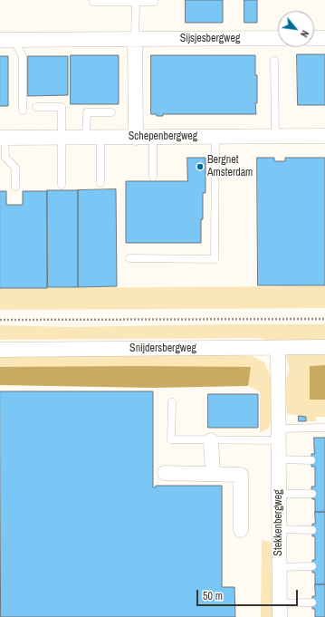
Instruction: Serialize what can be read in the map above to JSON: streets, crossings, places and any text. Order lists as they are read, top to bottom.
{
  "streets": {
    "street": [
      "Sijsjesbergweg",
      "Schepenbergweg",
      "Snijdersbergweg",
      "Stekkenbergweg"
    ]
  },
  "crossings": [
    ["Snijdersbergweg", "Stekkenbergweg"]
  ],
  "places": ["Bergnet Amsterdam"],
  "scale_bar": "50 m",
  "north": "bottom right"
}
